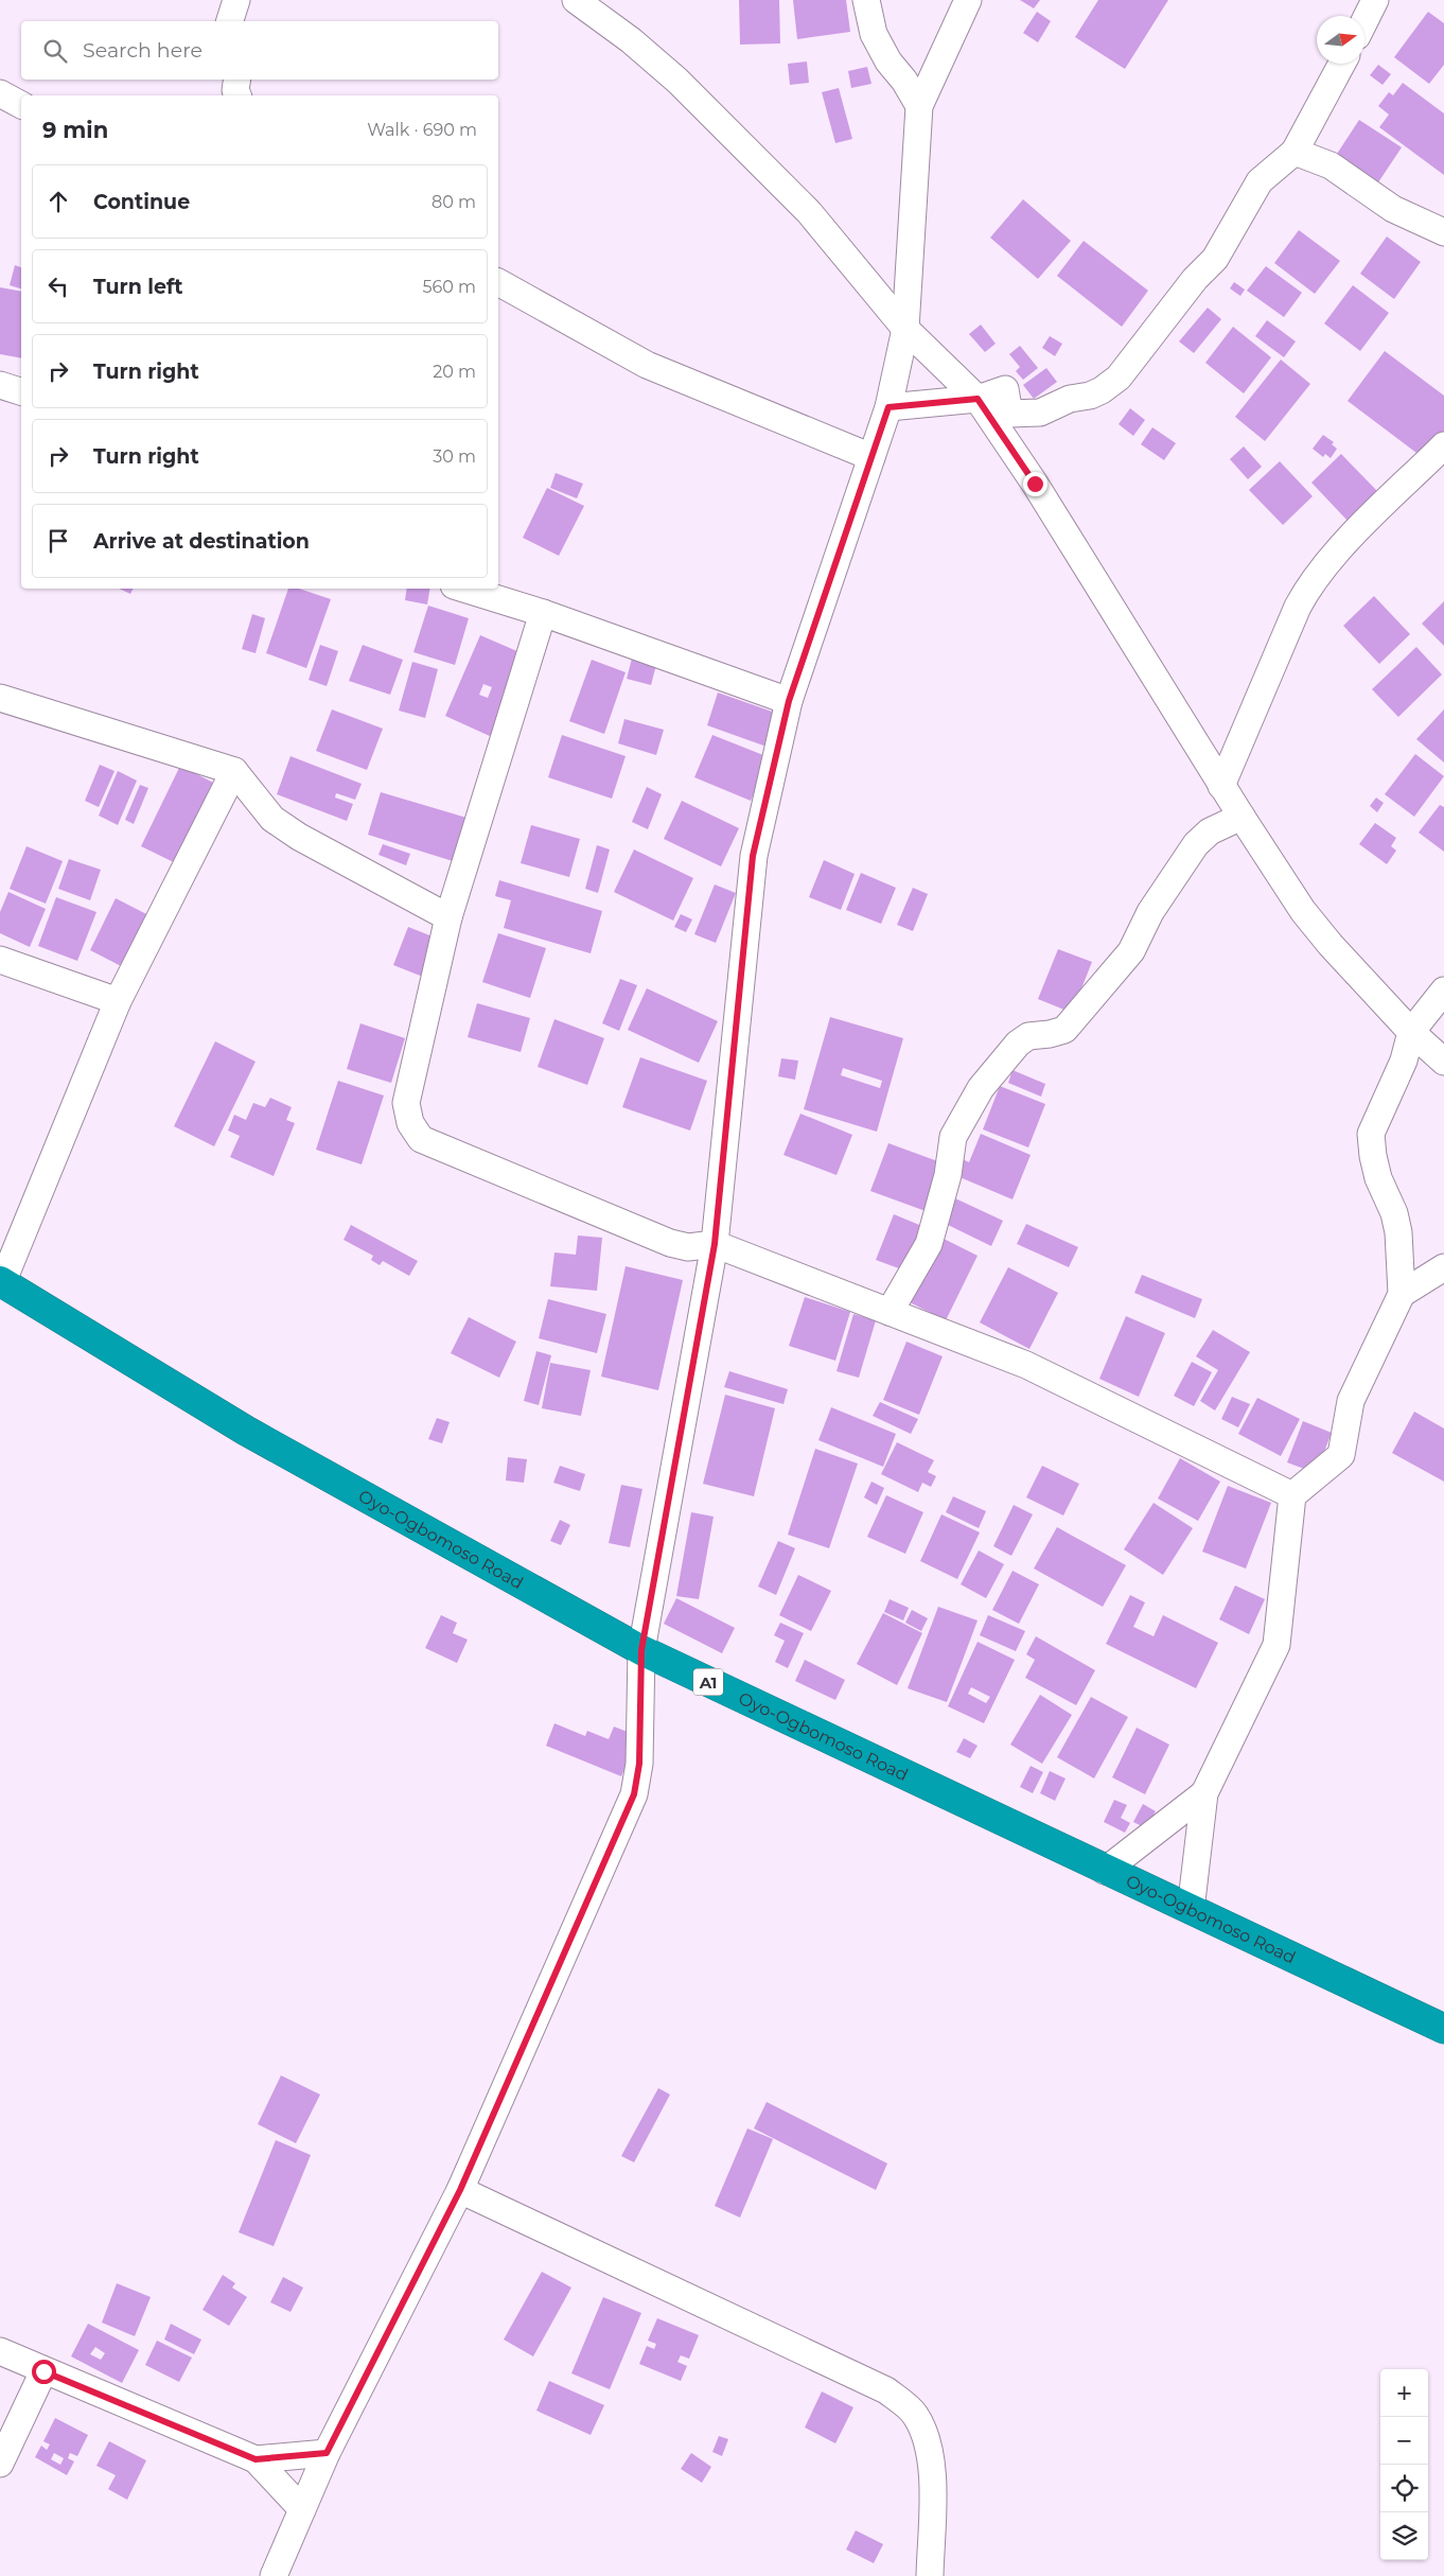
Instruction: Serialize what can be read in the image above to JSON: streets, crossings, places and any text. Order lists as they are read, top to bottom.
{
  "streets": {
    "highway": ["Oyo-Ogbomoso Road", "A1"]
  },
  "north": "right",
  "page": {
    "search": "Search here",
    "heading": ["9 min", "Walk · 690 m"],
    "list": [
      ["Continue", "80 m"],
      ["Turn left", "560 m"],
      ["Turn right", "20 m"],
      ["Turn right", "30 m"],
      "Arrive at destination"
    ],
    "map_buttons": ["+", "−"]
  }
}
